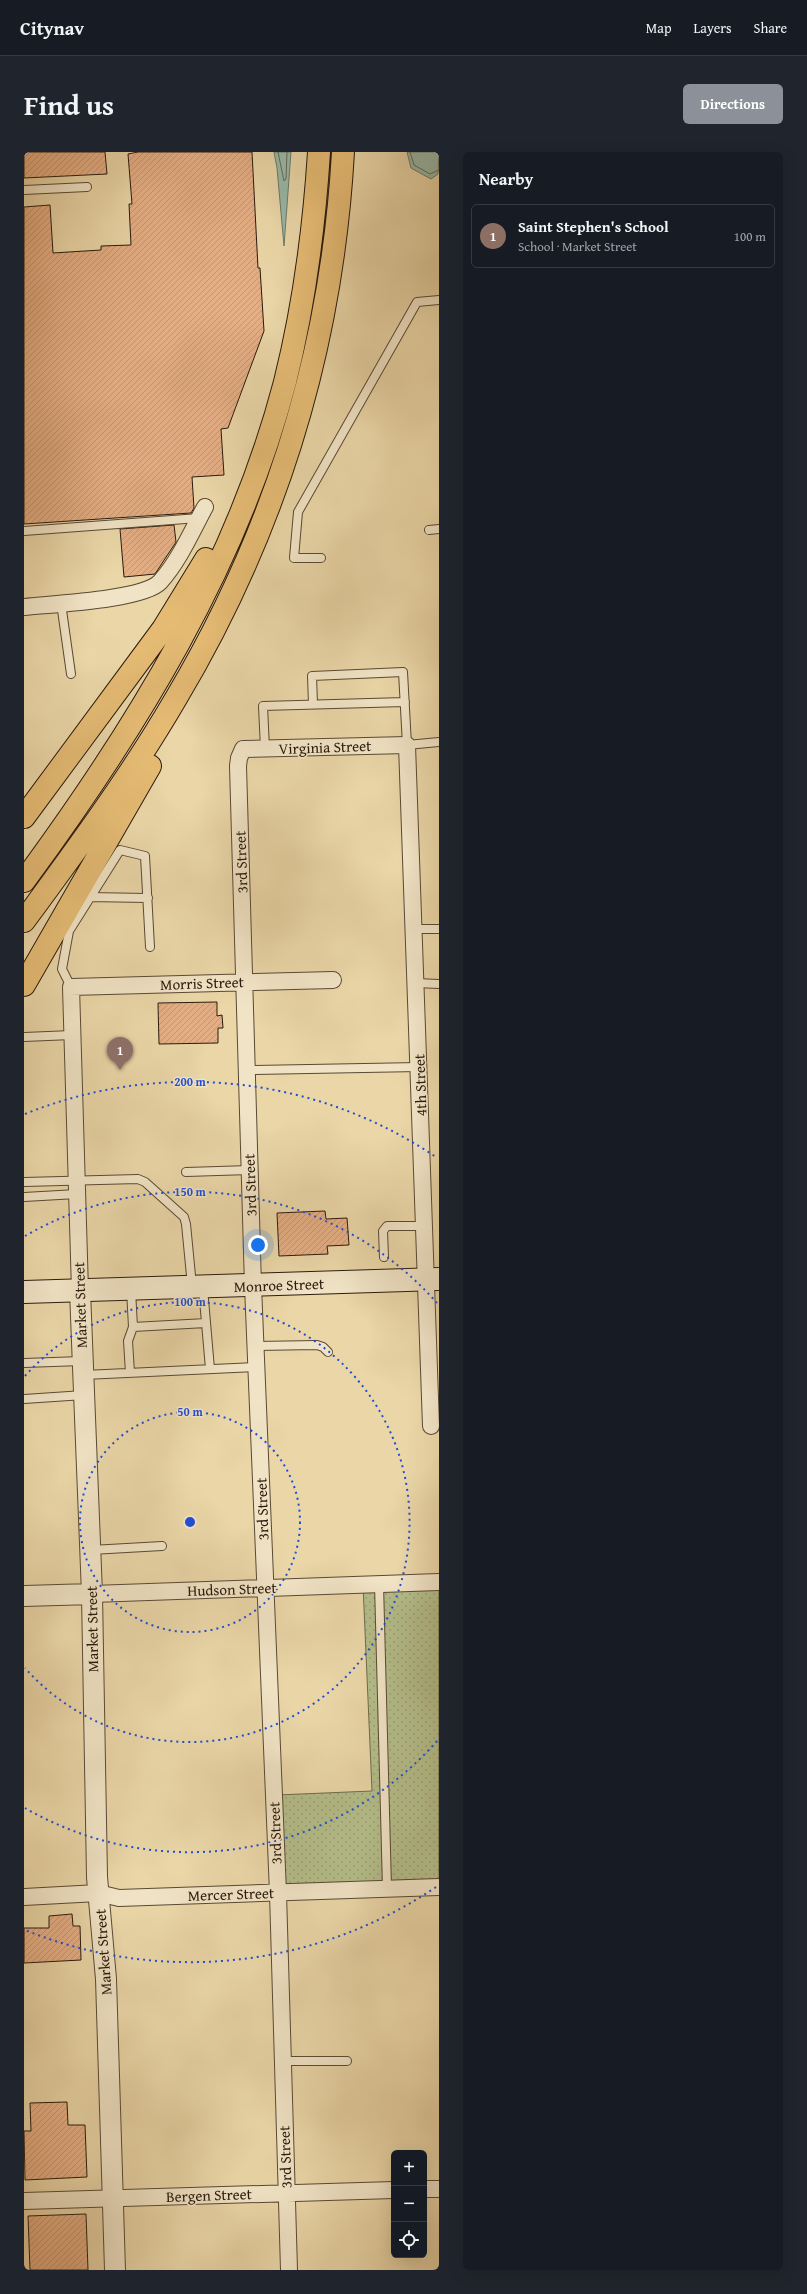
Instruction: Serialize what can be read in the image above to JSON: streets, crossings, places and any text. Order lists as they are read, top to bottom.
{
  "streets": {
    "main road": ["Monroe Street"],
    "street": [
      "Virginia Street",
      "3rd Street",
      "Morris Street",
      "4th Street",
      "Market Street",
      "Hudson Street",
      "Mercer Street",
      "Bergen Street"
    ]
  },
  "crossings": [
    ["Virginia Street", "3rd Street"],
    ["Virginia Street", "4th Street"],
    ["3rd Street", "Morris Street"],
    ["3rd Street", "Monroe Street"],
    ["3rd Street", "Hudson Street"],
    ["3rd Street", "Mercer Street"],
    ["3rd Street", "Bergen Street"],
    ["Morris Street", "Market Street"],
    ["4th Street", "Monroe Street"],
    ["Monroe Street", "Market Street"],
    ["Market Street", "Hudson Street"],
    ["Market Street", "Mercer Street"],
    ["Market Street", "Bergen Street"]
  ],
  "page": {
    "header": "Citynav",
    "nav": ["Map", "Layers", "Share"],
    "title": "Find us",
    "buttons": "Directions",
    "heading": "Nearby",
    "list": [
      {
        "mark": "1",
        "name": "Saint Stephen's School",
        "note": "School · Market Street",
        "value": "100 m"
      }
    ],
    "pins": "1",
    "map_buttons": ["+", "−"]
  },
  "rings": [
    "200 m",
    "150 m",
    "100 m",
    "50 m"
  ]
}
